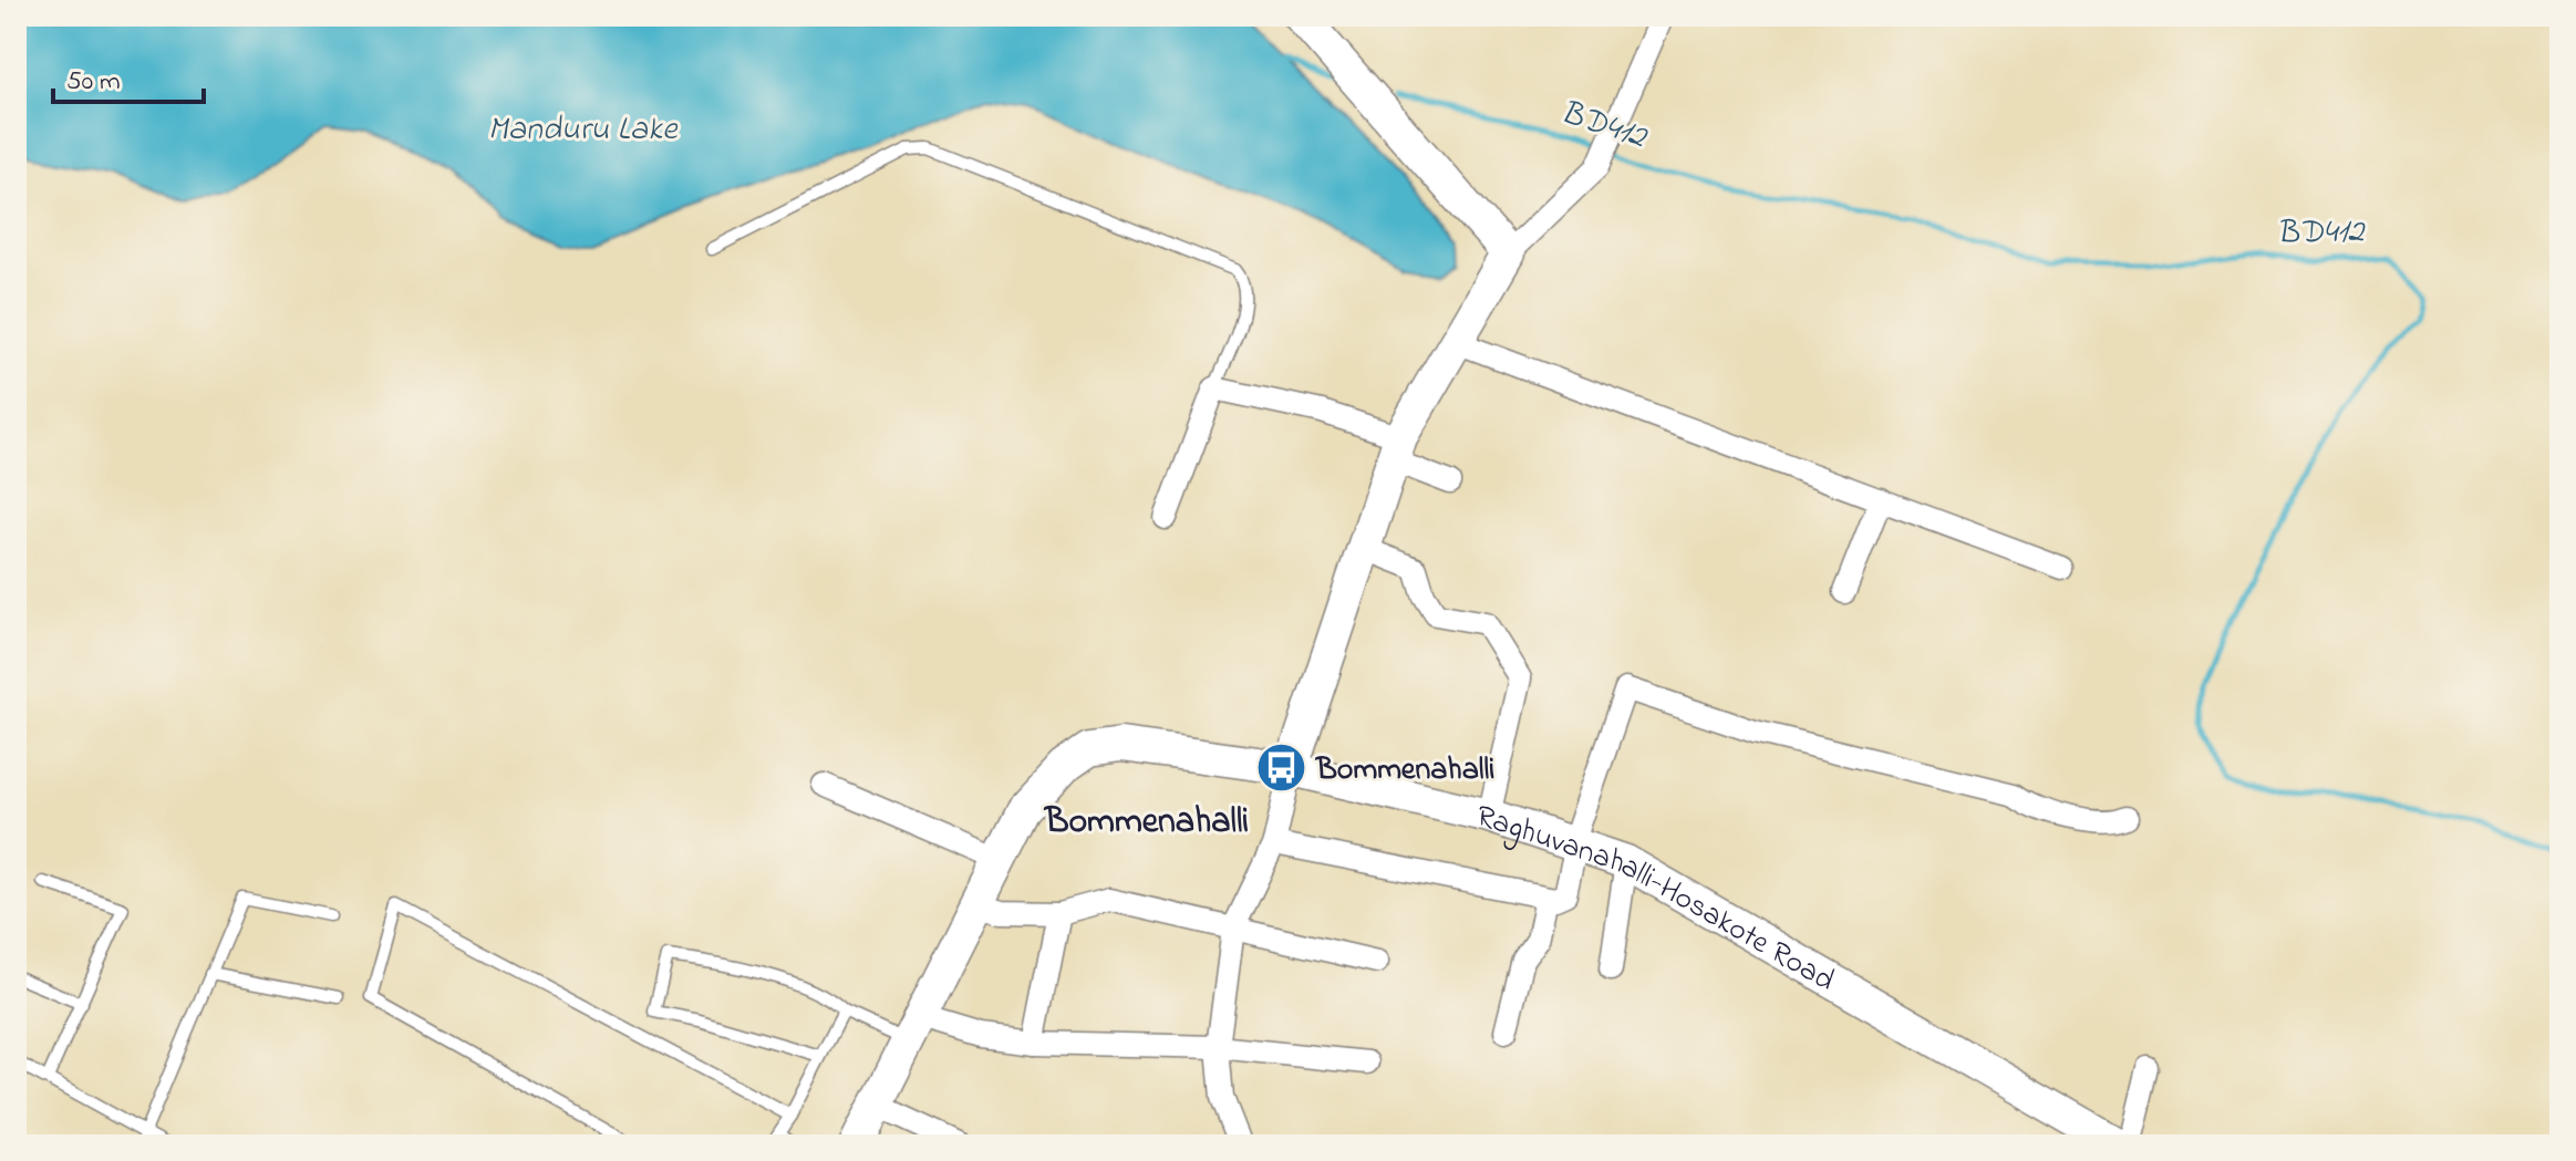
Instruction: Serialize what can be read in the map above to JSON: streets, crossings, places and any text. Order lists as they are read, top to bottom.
{
  "streets": {
    "main road": ["Raghuvanahalli-Hosakote Road"]
  },
  "districts": ["Bommenahalli"],
  "water": ["BD412", "Manduru Lake"],
  "places": {
    "bus stop": ["Bommenahalli"]
  },
  "scale_bar": "50 m"
}
